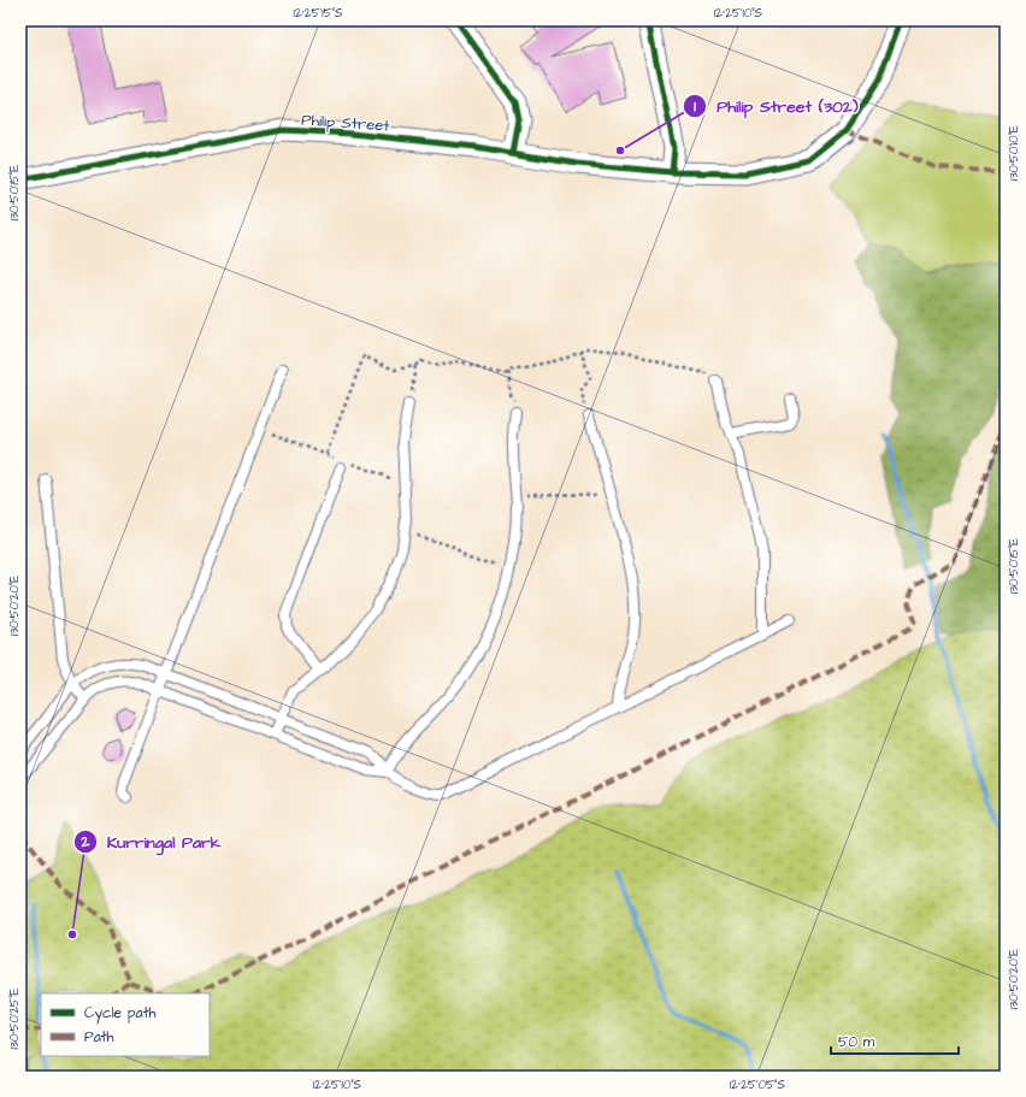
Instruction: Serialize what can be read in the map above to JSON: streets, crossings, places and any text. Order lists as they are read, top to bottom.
{
  "streets": {
    "street": ["Philip Street"]
  },
  "places": ["Philip Street (302)", "Kurringal Park"],
  "legend": ["Cycle path", "Path"],
  "scale_bar": "50 m",
  "coordinates": [
    "12°25'15\"S",
    "12°25'10\"S",
    "130°50'10\"E",
    "130°50'15\"E",
    "130°50'20\"E",
    "130°50'25\"E",
    "12°25'05\"S"
  ]
}
